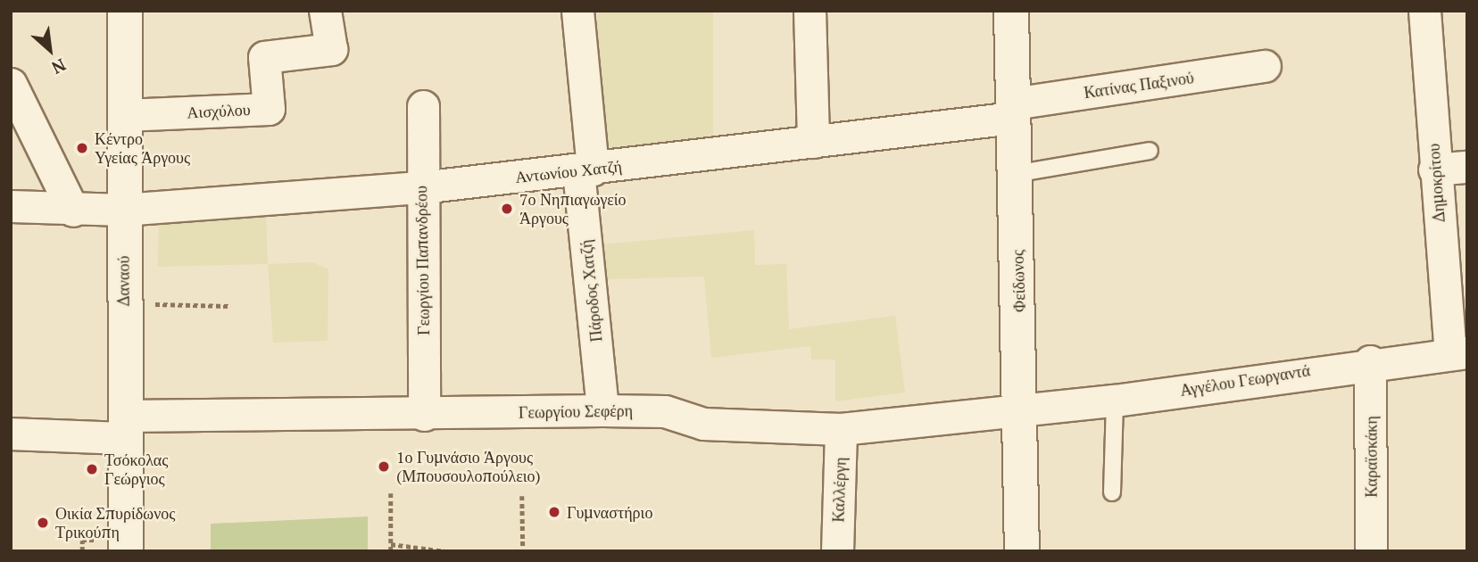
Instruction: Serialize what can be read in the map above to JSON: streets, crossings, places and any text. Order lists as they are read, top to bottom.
{
  "streets": {
    "main road": ["Δαναού", "Φείδωνος"],
    "street": [
      "Κατίνας Παξινού",
      "Αισχύλου",
      "Αντωνίου Χατζή",
      "Δημοκρίτου",
      "Γεωργίου Παπανδρέου",
      "Πάροδος Χατζή",
      "Αγγέλου Γεωργαντά",
      "Γεωργίου Σεφέρη",
      "Καραϊσκάκη",
      "Καλλέργη"
    ]
  },
  "crossings": [
    ["Κατίνας Παξινού", "Αντωνίου Χατζή"],
    ["Κατίνας Παξινού", "Φείδωνος"],
    ["Αισχύλου", "Δαναού"],
    ["Αντωνίου Χατζή", "Γεωργίου Παπανδρέου"],
    ["Αντωνίου Χατζή", "Δαναού"],
    ["Αντωνίου Χατζή", "Φείδωνος"],
    ["Αντωνίου Χατζή", "Πάροδος Χατζή"],
    ["Δημοκρίτου", "Αγγέλου Γεωργαντά"],
    ["Γεωργίου Παπανδρέου", "Γεωργίου Σεφέρη"],
    ["Δαναού", "Γεωργίου Σεφέρη"],
    ["Φείδωνος", "Αγγέλου Γεωργαντά"],
    ["Φείδωνος", "Γεωργίου Σεφέρη"],
    ["Πάροδος Χατζή", "Γεωργίου Σεφέρη"],
    ["Αγγέλου Γεωργαντά", "Γεωργίου Σεφέρη"],
    ["Αγγέλου Γεωργαντά", "Καραϊσκάκη"],
    ["Γεωργίου Σεφέρη", "Καλλέργη"]
  ],
  "places": [
    "Κέντρο Υγείας Άργους",
    "7ο Νηπιαγωγείο Άργους",
    "1ο Γυμνάσιο Άργους (Μπουσουλοπούλειο)",
    "Τσόκολας Γεώργιος",
    "Γυμναστήριο",
    "Οικία Σπυρίδωνος Τρικούπη"
  ],
  "north": "bottom right"
}
